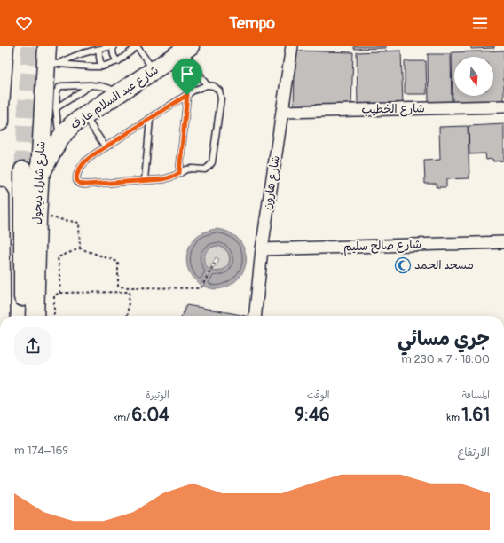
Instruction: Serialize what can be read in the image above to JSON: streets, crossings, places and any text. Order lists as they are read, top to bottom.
{
  "streets": {
    "main road": ["شارع عبد السلام عارف", "شارع شارل ديجول"],
    "street": ["شارع الخطيب", "شارع هارون", "شارع صالح سليم"]
  },
  "crossings": [
    ["شارع عبد السلام عارف", "شارع شارل ديجول"],
    ["شارع الخطيب", "شارع هارون"],
    ["شارع هارون", "شارع صالح سليم"]
  ],
  "places": {
    "mosque": ["مسجد الحمد"]
  },
  "north": "bottom",
  "page": {
    "header": "Tempo",
    "heading": ["جري مسائي", "18:00 · 7 × 230 m"],
    "stats": [
      ["المسافة", "1.61 km"],
      ["الوقت", "9:46"],
      ["الوتيرة", "6:04 /km"]
    ],
    "chart": ["الارتفاع", "169–174 m"]
  }
}
